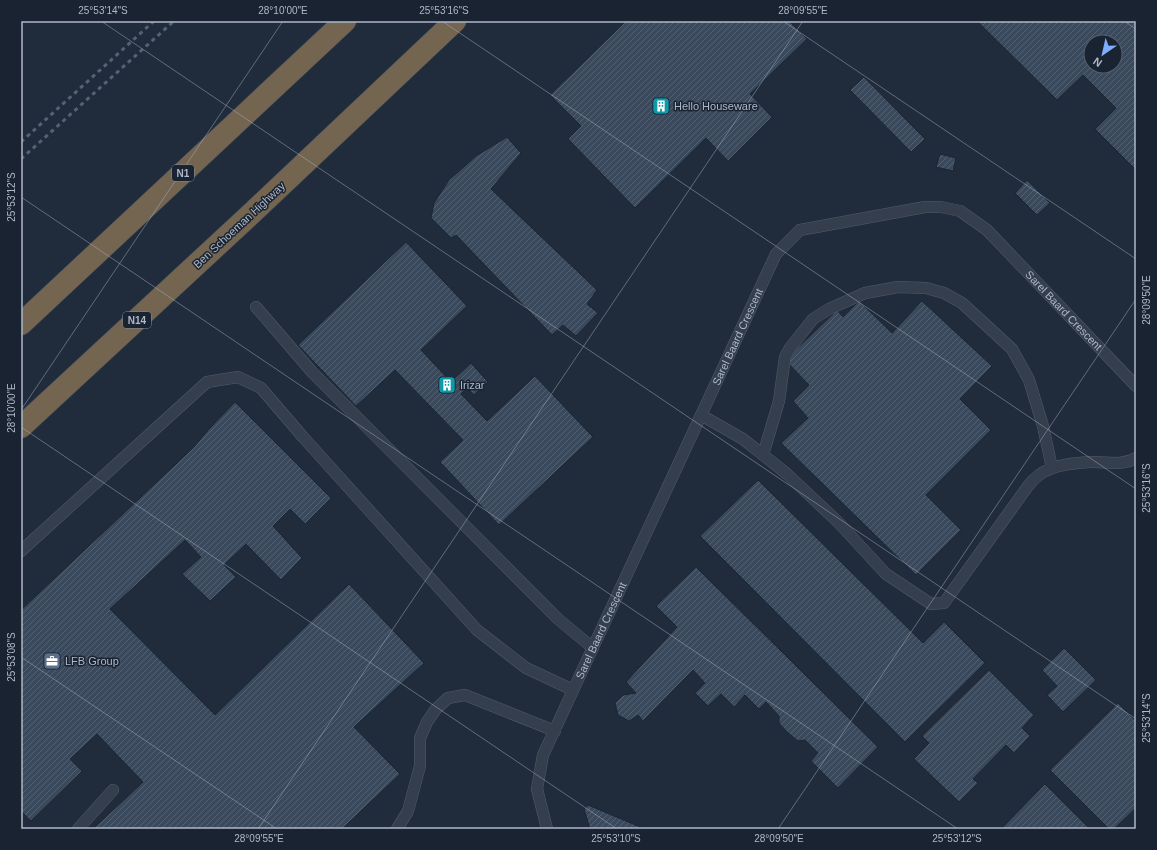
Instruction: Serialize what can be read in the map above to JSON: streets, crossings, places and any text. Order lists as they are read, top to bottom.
{
  "streets": {
    "highway": ["N1", "Ben Schoeman Highway", "N14"],
    "lane": ["Sarel Baard Crescent"]
  },
  "places": {
    "building": ["Hello Houseware", "Irizar"],
    "office": ["LFB Group"]
  },
  "north": "bottom left",
  "coordinates": [
    "25°53'14\"S",
    "28°10'00\"E",
    "25°53'16\"S",
    "28°09'55\"E",
    "25°53'12\"S",
    "28°09'50\"E",
    "25°53'08\"S",
    "25°53'10\"S"
  ]
}
